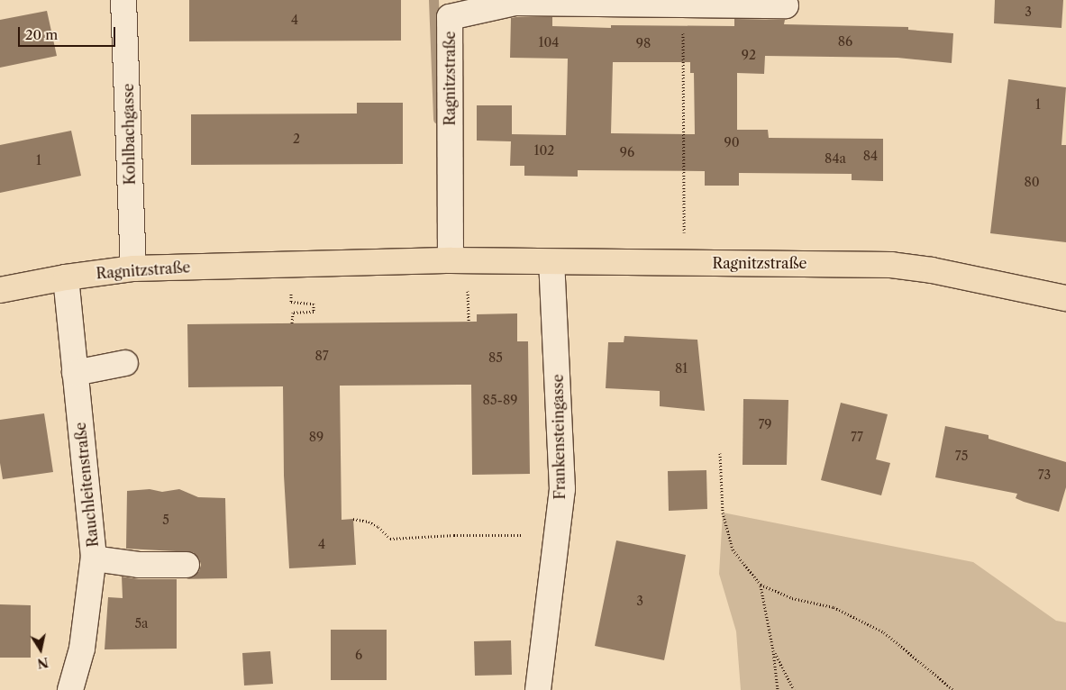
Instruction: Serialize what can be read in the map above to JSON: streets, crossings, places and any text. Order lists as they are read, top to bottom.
{
  "streets": {
    "main road": ["Ragnitzstraße"],
    "street": ["Kohlbachgasse", "Frankensteingasse", "Rauchleitenstraße"]
  },
  "crossings": [
    ["Ragnitzstraße", "Kohlbachgasse"],
    ["Ragnitzstraße", "Frankensteingasse"],
    ["Ragnitzstraße", "Rauchleitenstraße"]
  ],
  "house_numbers": [
    "3",
    "4",
    "86",
    "104",
    "98",
    "92",
    "1",
    "2",
    "90",
    "102",
    "96",
    "84",
    "84a",
    "1",
    "80",
    "87",
    "85",
    "81",
    "85-89",
    "79",
    "89",
    "77",
    "75",
    "73",
    "5",
    "4",
    "3",
    "5a",
    "6"
  ],
  "scale_bar": "20 m",
  "north": "bottom"
}
